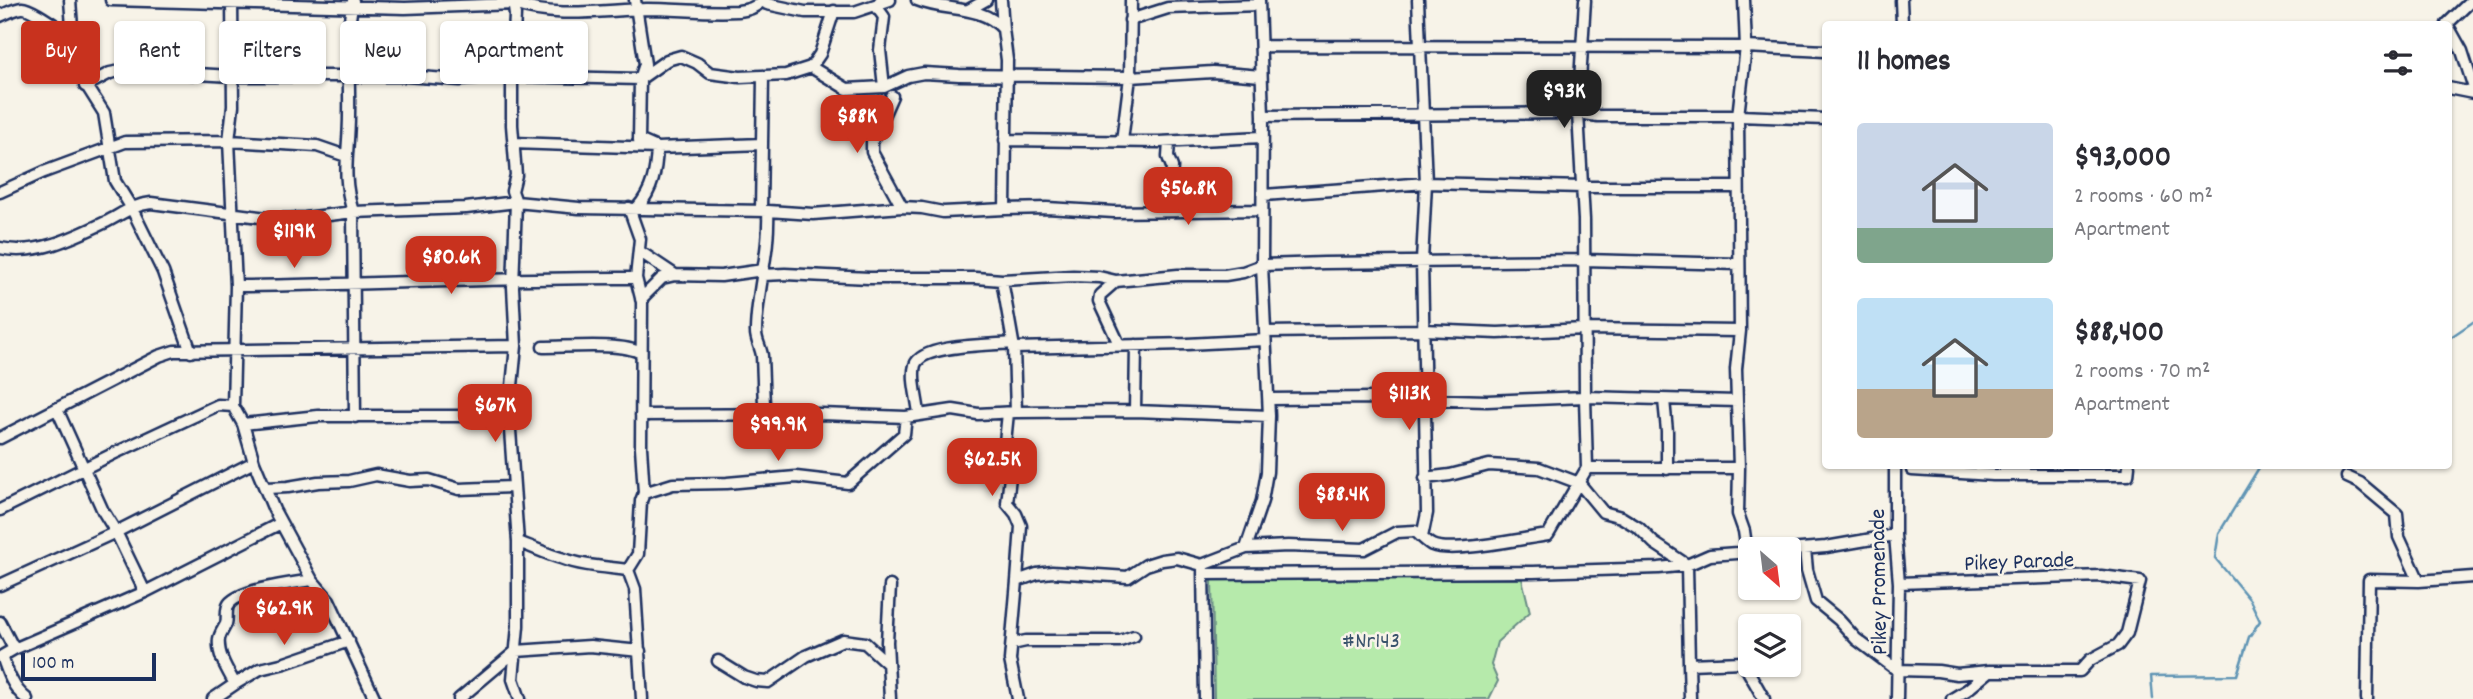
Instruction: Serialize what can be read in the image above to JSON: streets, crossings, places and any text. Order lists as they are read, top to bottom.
{
  "streets": {
    "street": ["Pikey Parade", "Pikey Promenade"]
  },
  "crossings": [
    ["Pikey Parade", "Pikey Promenade"]
  ],
  "parks": ["#Nr143"],
  "scale_bar": "100 m",
  "north": "bottom right",
  "page": {
    "chip": [
      "Buy",
      "Rent",
      "Filters",
      "New",
      "Apartment"
    ],
    "heading": "11 homes",
    "price": [
      "$93K",
      "$88K",
      "$56.8K",
      "$119K",
      "$80.6K",
      "$113K",
      "$67K",
      "$99.9K",
      "$62.5K",
      "$88.4K",
      "$62.9K"
    ],
    "list": [
      {
        "name": "$93,000",
        "note": "2 rooms · 60 m² · Apartment"
      },
      {
        "name": "$88,400",
        "note": "2 rooms · 70 m² · Apartment"
      }
    ],
    "scale": "100 m"
  }
}
